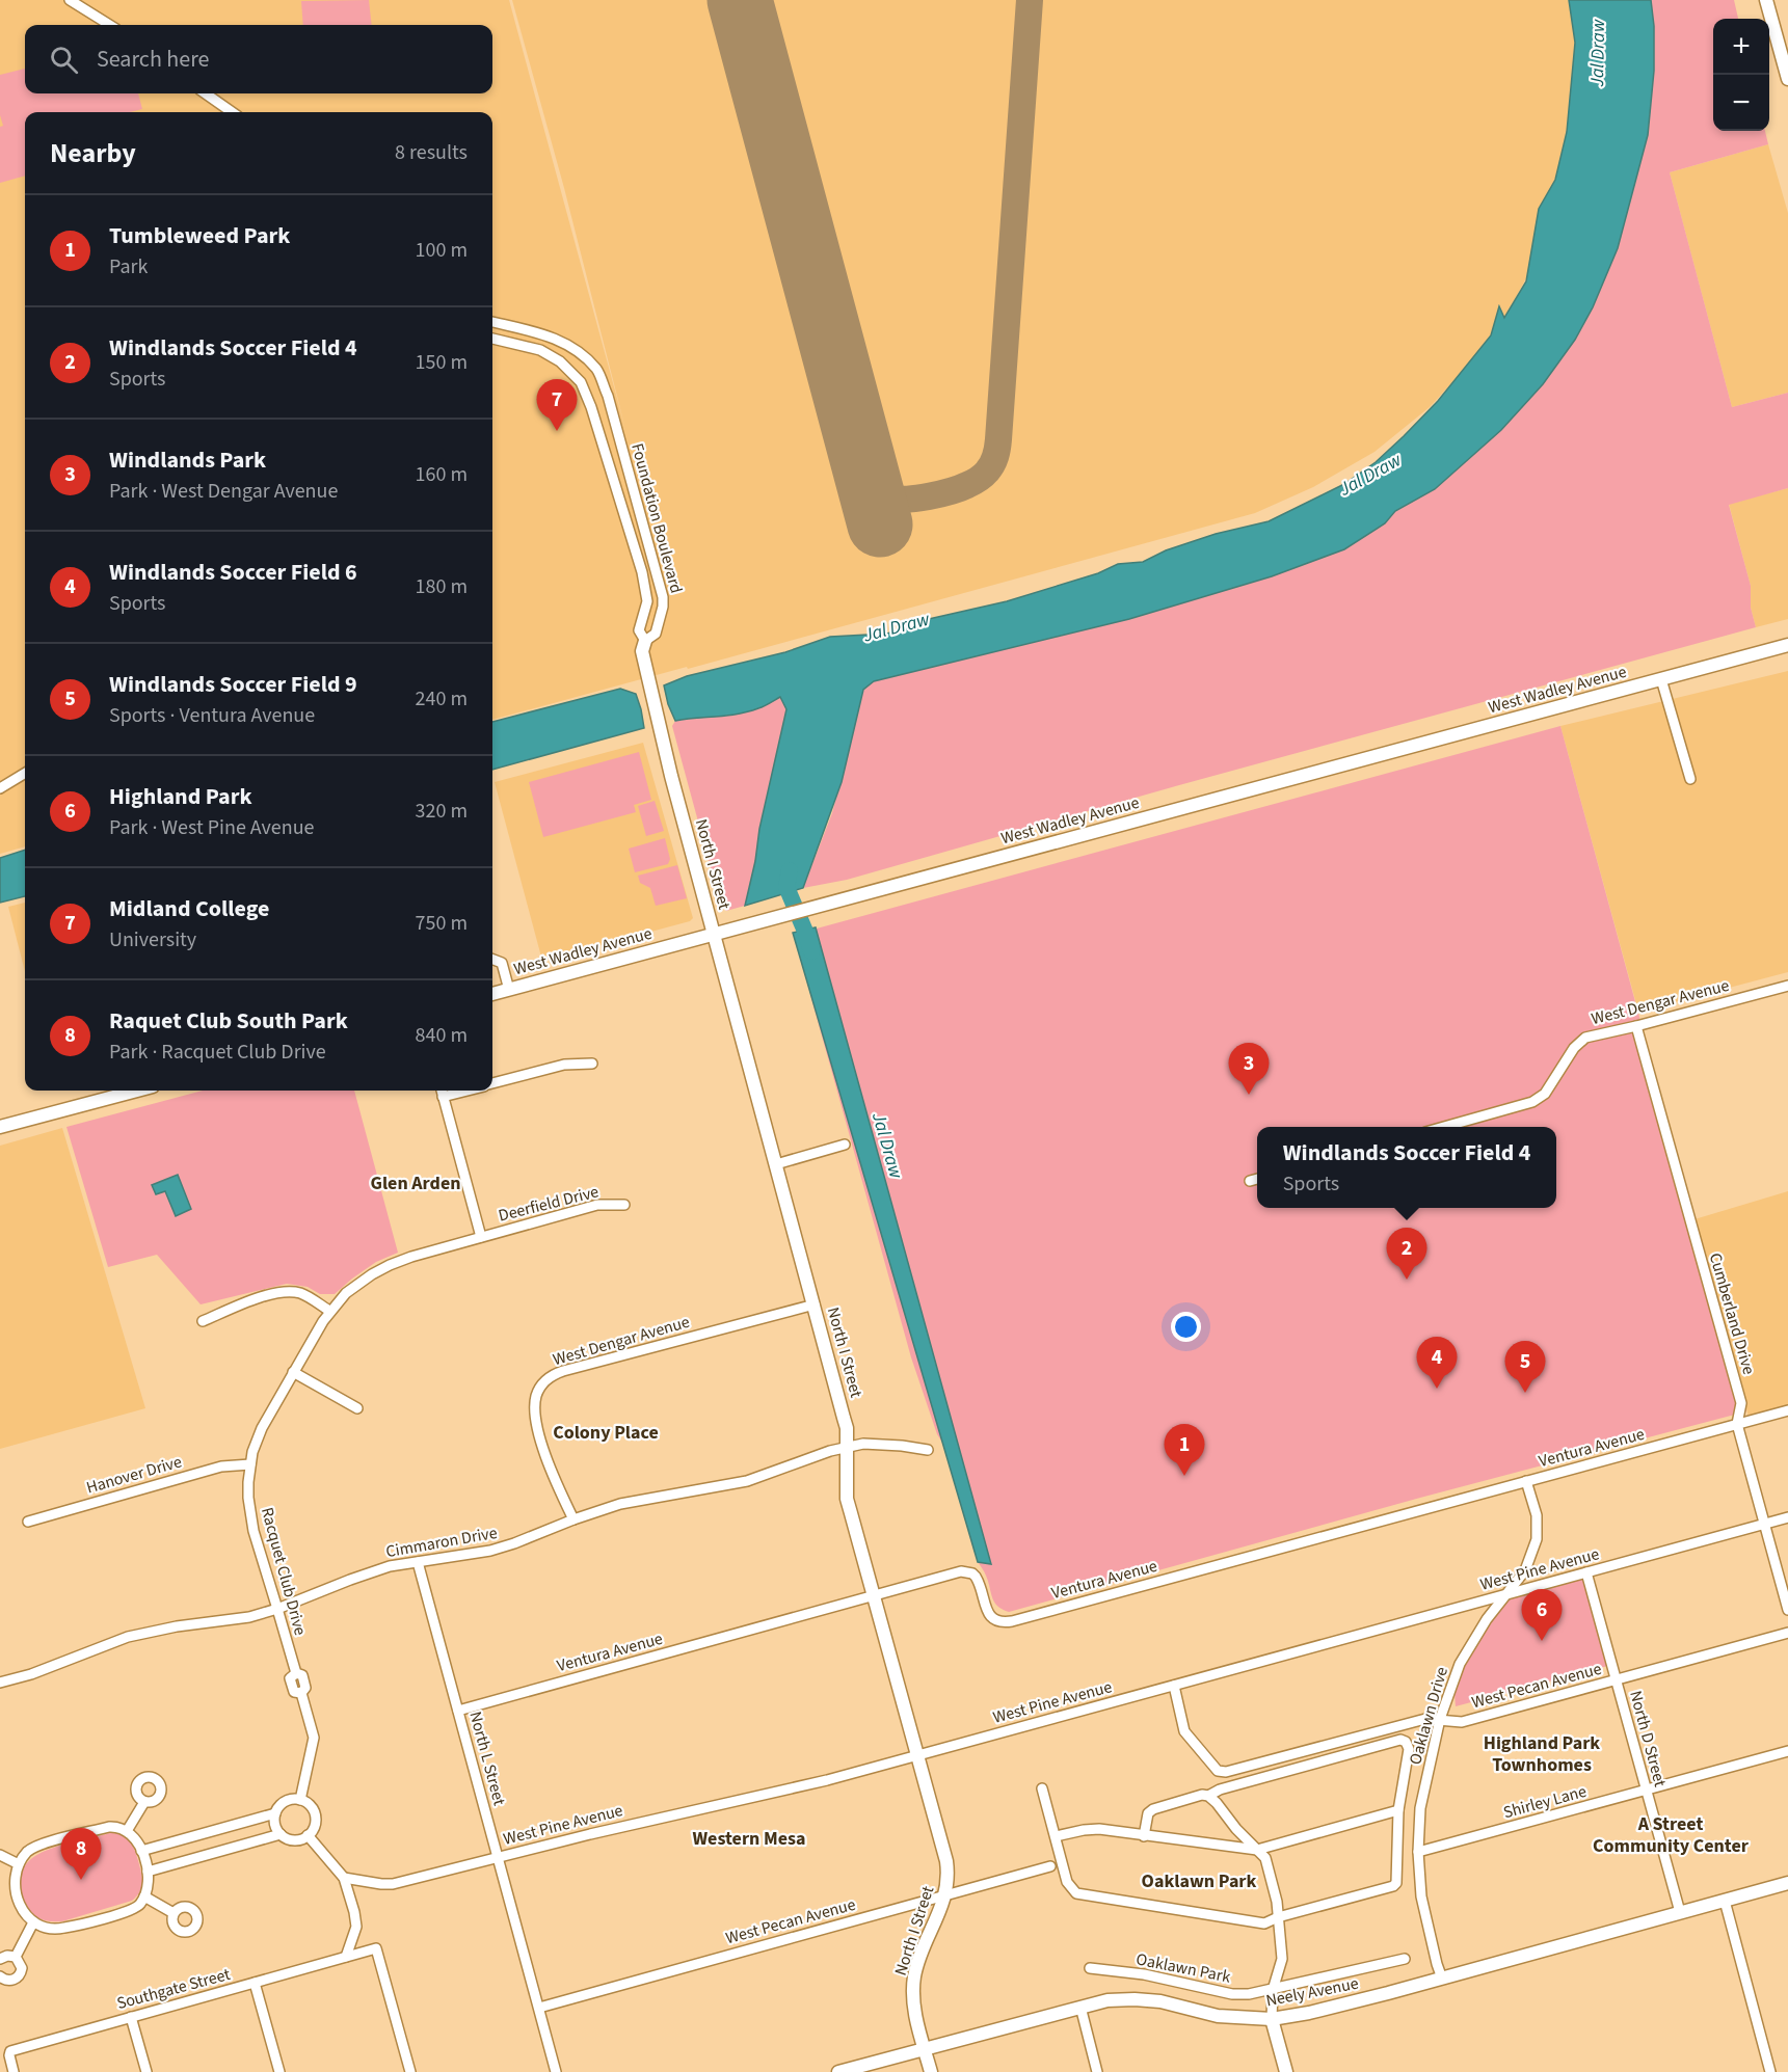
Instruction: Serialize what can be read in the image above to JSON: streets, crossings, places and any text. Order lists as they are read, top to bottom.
{
  "streets": {
    "street": [
      "Foundation Boulevard",
      "West Wadley Avenue",
      "North I Street",
      "West Dengar Avenue",
      "Deerfield Drive",
      "Cumberland Drive",
      "Ventura Avenue",
      "Hanover Drive",
      "Cimmaron Drive",
      "West Pine Avenue",
      "Racquet Club Drive",
      "West Pecan Avenue",
      "Oaklawn Drive",
      "North D Street",
      "North L Street",
      "Shirley Lane",
      "Oaklawn Park",
      "Southgate Street",
      "Neely Avenue"
    ]
  },
  "crossings": [
    ["Foundation Boulevard", "North I Street"],
    ["West Wadley Avenue", "North I Street"],
    ["North I Street", "West Dengar Avenue"],
    ["North I Street", "Ventura Avenue"],
    ["North I Street", "Cimmaron Drive"],
    ["North I Street", "West Pine Avenue"],
    ["North I Street", "West Pecan Avenue"],
    ["North I Street", "Neely Avenue"],
    ["West Dengar Avenue", "Cumberland Drive"],
    ["West Dengar Avenue", "Cimmaron Drive"],
    ["Deerfield Drive", "Racquet Club Drive"],
    ["Cumberland Drive", "Ventura Avenue"],
    ["Cumberland Drive", "West Pine Avenue"],
    ["Ventura Avenue", "Oaklawn Drive"],
    ["Ventura Avenue", "North L Street"],
    ["Hanover Drive", "Racquet Club Drive"],
    ["Cimmaron Drive", "Racquet Club Drive"],
    ["Cimmaron Drive", "North L Street"],
    ["West Pine Avenue", "West Pecan Avenue"],
    ["West Pine Avenue", "Oaklawn Drive"],
    ["West Pine Avenue", "North D Street"],
    ["West Pine Avenue", "North L Street"],
    ["West Pecan Avenue", "Oaklawn Drive"],
    ["West Pecan Avenue", "North D Street"],
    ["West Pecan Avenue", "North L Street"],
    ["Oaklawn Drive", "Shirley Lane"],
    ["Oaklawn Drive", "Neely Avenue"],
    ["North D Street", "Shirley Lane"],
    ["North D Street", "Neely Avenue"]
  ],
  "districts": [
    "Glen Arden",
    "Colony Place",
    "Highland Park Townhomes",
    "A Street Community Center",
    "Western Mesa",
    "Oaklawn Park"
  ],
  "water": ["Jal Draw"],
  "page": {
    "map_buttons": ["+", "−"],
    "search": "Search here",
    "heading": ["Nearby", "8 results"],
    "list": [
      {
        "mark": "1",
        "name": "Tumbleweed Park",
        "note": "Park",
        "value": "100 m"
      },
      {
        "mark": "2",
        "name": "Windlands Soccer Field 4",
        "note": "Sports",
        "value": "150 m"
      },
      {
        "mark": "3",
        "name": "Windlands Park",
        "note": "Park · West Dengar Avenue",
        "value": "160 m"
      },
      {
        "mark": "4",
        "name": "Windlands Soccer Field 6",
        "note": "Sports",
        "value": "180 m"
      },
      {
        "mark": "5",
        "name": "Windlands Soccer Field 9",
        "note": "Sports · Ventura Avenue",
        "value": "240 m"
      },
      {
        "mark": "6",
        "name": "Highland Park",
        "note": "Park · West Pine Avenue",
        "value": "320 m"
      },
      {
        "mark": "7",
        "name": "Midland College",
        "note": "University",
        "value": "750 m"
      },
      {
        "mark": "8",
        "name": "Raquet Club South Park",
        "note": "Park · Racquet Club Drive",
        "value": "840 m"
      }
    ],
    "pins": [
      "7",
      "3",
      "2",
      "4",
      "5",
      "1",
      "6",
      "8"
    ],
    "popup": ["Windlands Soccer Field 4", "Sports"]
  }
}
